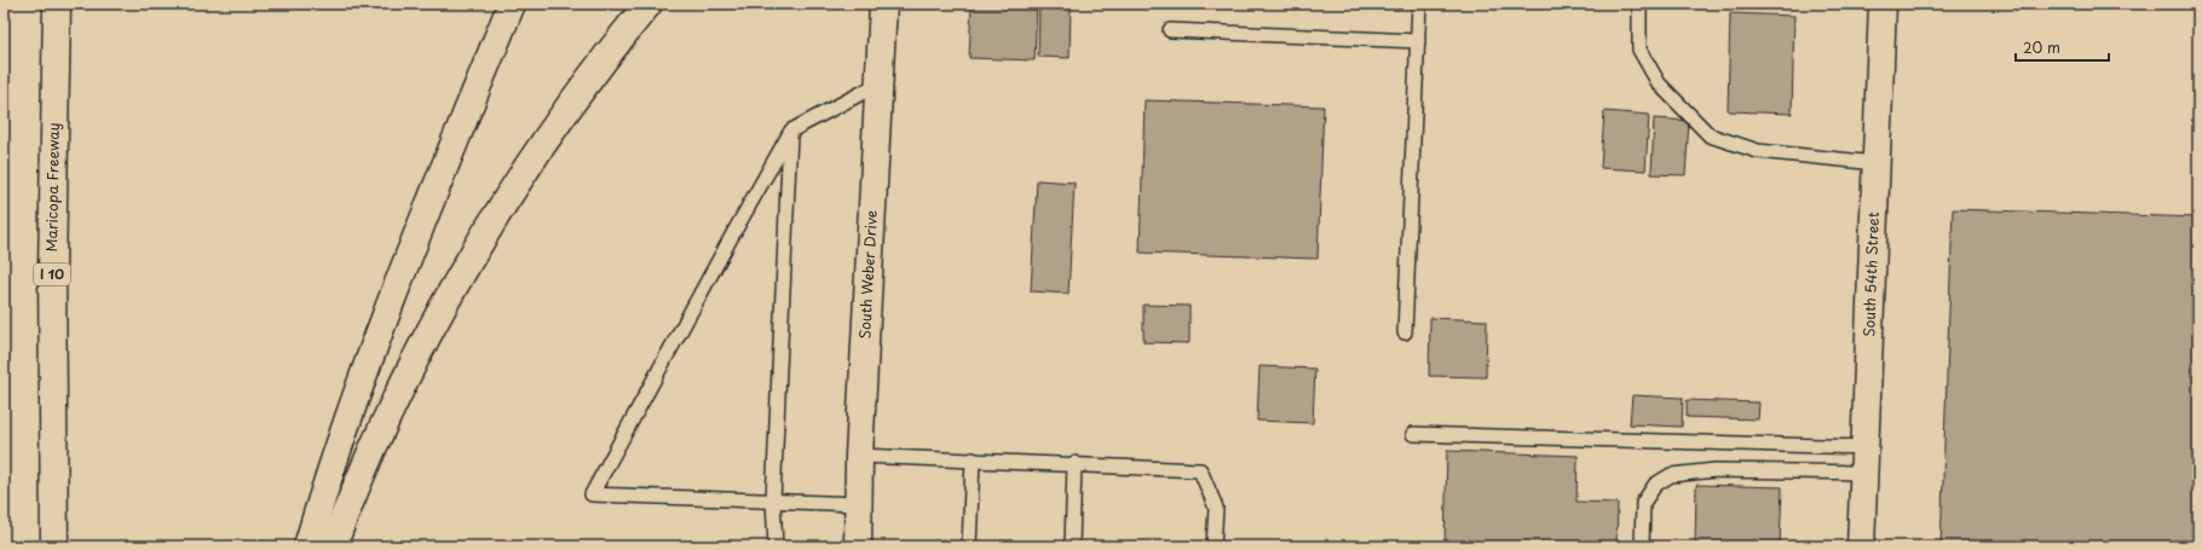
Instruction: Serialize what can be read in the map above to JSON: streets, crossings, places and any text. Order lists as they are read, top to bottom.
{
  "streets": {
    "main road": [
      "Maricopa Freeway",
      "I 10",
      "South Weber Drive",
      "South 54th Street"
    ]
  },
  "scale_bar": "20 m"
}
